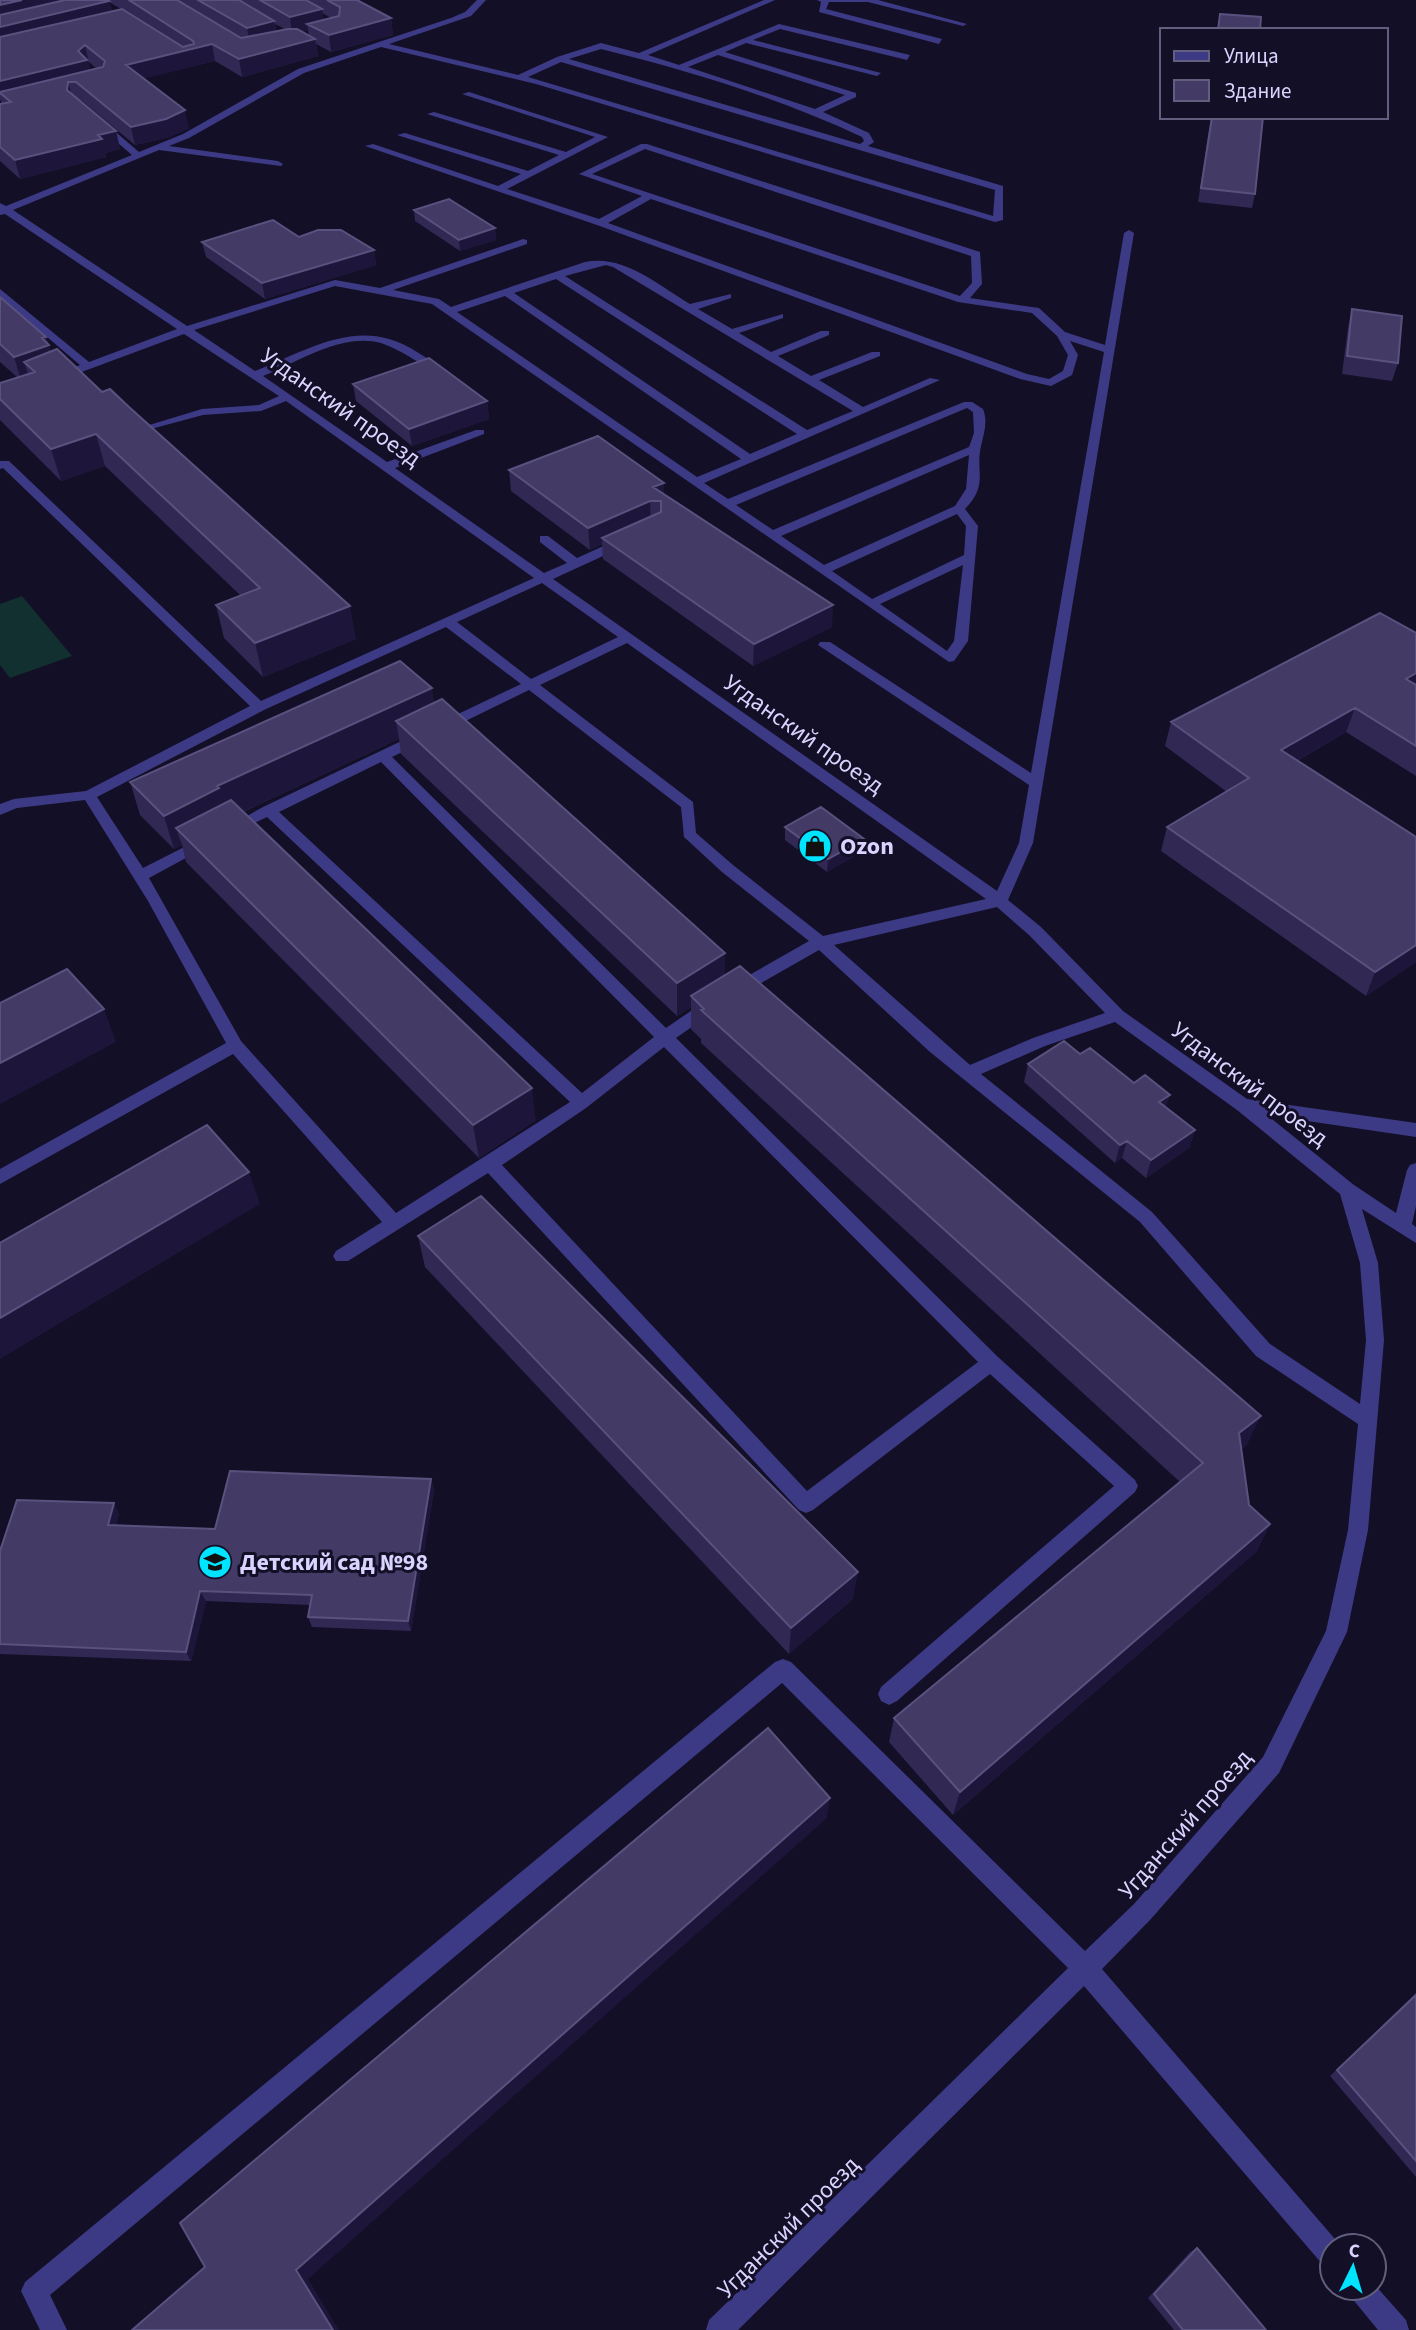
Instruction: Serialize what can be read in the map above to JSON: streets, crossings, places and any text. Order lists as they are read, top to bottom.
{
  "streets": {
    "street": ["Угданский проезд"]
  },
  "places": {
    "shop": ["Ozon"],
    "school or university": ["Детский сад №98"]
  },
  "legend": ["Улица", "Здание"],
  "north": "top"
}
